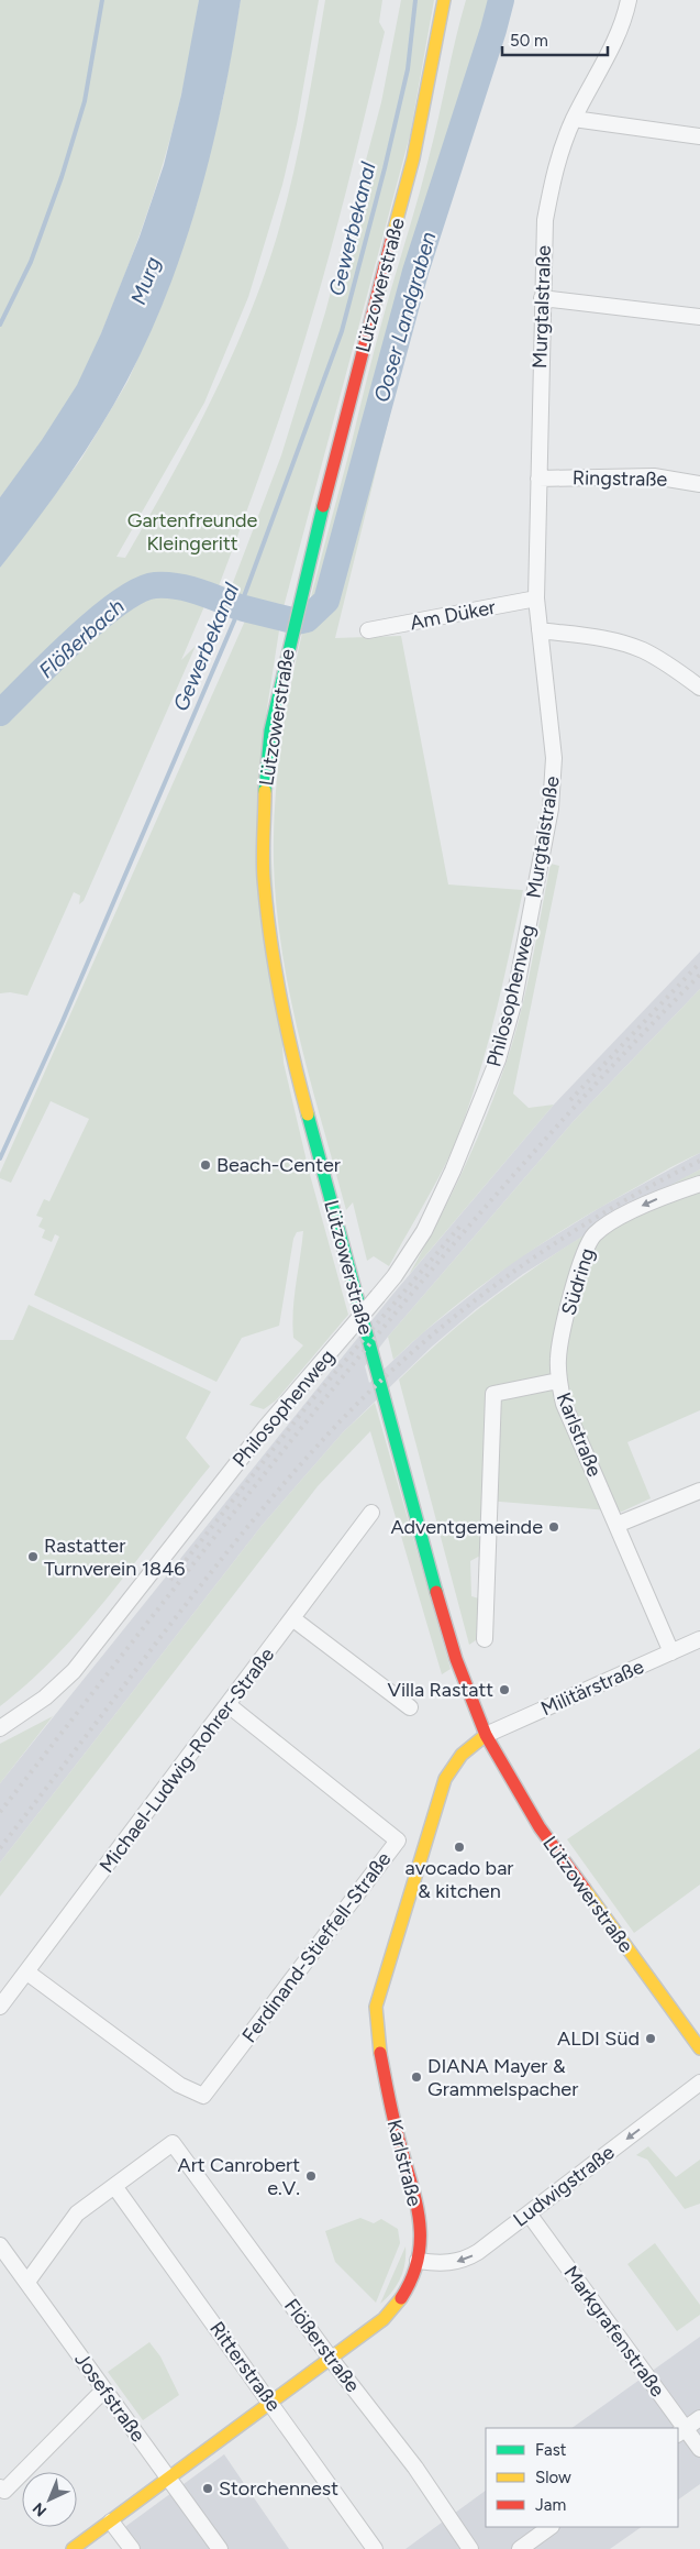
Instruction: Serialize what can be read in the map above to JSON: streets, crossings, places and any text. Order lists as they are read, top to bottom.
{
  "streets": {
    "main road": ["Lützowerstraße", "Karlstraße"],
    "street": [
      "Murgtalstraße",
      "Ringstraße",
      "Am Düker",
      "Philosophenweg",
      "Südring",
      "Militärstraße",
      "Michael-Ludwig-Rohrer-Straße",
      "Ferdinand-Stieffell-Straße",
      "Ludwigstraße",
      "Markgrafenstraße",
      "Flößerstraße",
      "Ritterstraße",
      "Josefstraße"
    ]
  },
  "crossings": [
    ["Lützowerstraße", "Karlstraße"],
    ["Lützowerstraße", "Militärstraße"],
    ["Murgtalstraße", "Ringstraße"],
    ["Murgtalstraße", "Am Düker"],
    ["Murgtalstraße", "Philosophenweg"],
    ["Südring", "Karlstraße"],
    ["Karlstraße", "Militärstraße"],
    ["Karlstraße", "Ludwigstraße"],
    ["Karlstraße", "Flößerstraße"],
    ["Karlstraße", "Ritterstraße"],
    ["Karlstraße", "Josefstraße"],
    ["Michael-Ludwig-Rohrer-Straße", "Ferdinand-Stieffell-Straße"],
    ["Ludwigstraße", "Markgrafenstraße"],
    ["Flößerstraße", "Ritterstraße"]
  ],
  "one_way": ["Südring", "Ludwigstraße"],
  "water": [
    "Gewerbekanal",
    "Murg",
    "Ooser Landgraben",
    "Flößerbach"
  ],
  "parks": ["Gartenfreunde Kleingeritt"],
  "places": [
    "Beach-Center",
    "Adventgemeinde",
    "Rastatter Turnverein 1846",
    "Villa Rastatt",
    "avocado bar & kitchen",
    "ALDI Süd",
    "DIANA Mayer & Grammelspacher",
    "Art Canrobert e.V.",
    "Storchennest"
  ],
  "legend": ["Fast", "Slow", "Jam"],
  "scale_bar": "50 m",
  "north": "bottom left"
}
